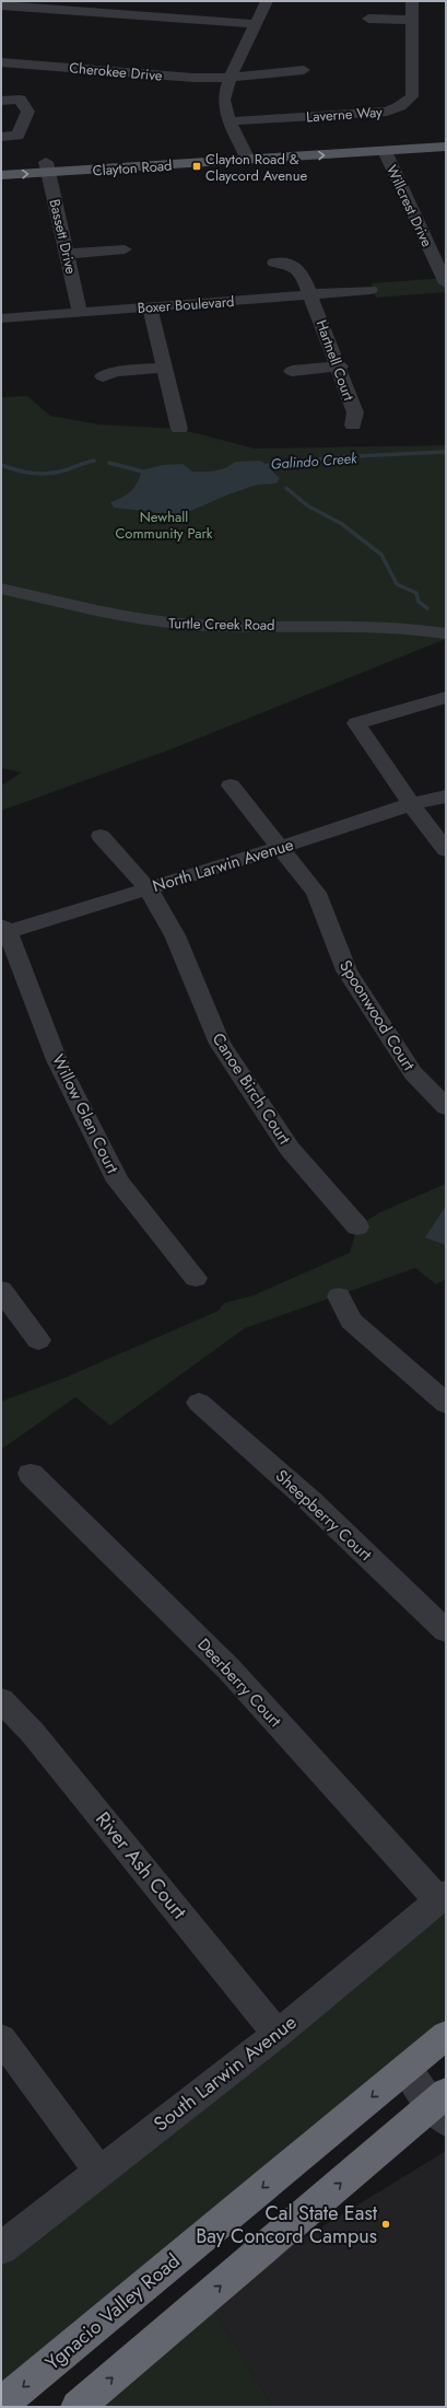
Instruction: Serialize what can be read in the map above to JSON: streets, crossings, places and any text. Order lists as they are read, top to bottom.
{
  "streets": {
    "highway": ["Ygnacio Valley Road"],
    "main road": ["Clayton Road"],
    "street": [
      "Cherokee Drive",
      "Laverne Way",
      "Willcrest Drive",
      "Bassett Drive",
      "Boxer Boulevard",
      "Hartnell Court",
      "Turtle Creek Road",
      "North Larwin Avenue",
      "Spoonwood Court",
      "Canoe Birch Court",
      "Willow Glen Court",
      "Sheepberry Court",
      "Deerberry Court",
      "River Ash Court",
      "South Larwin Avenue"
    ]
  },
  "crossings": [
    ["Clayton Road", "Willcrest Drive"],
    ["Clayton Road", "Bassett Drive"],
    ["Bassett Drive", "Boxer Boulevard"],
    ["Boxer Boulevard", "Hartnell Court"],
    ["North Larwin Avenue", "Spoonwood Court"],
    ["North Larwin Avenue", "Canoe Birch Court"],
    ["North Larwin Avenue", "Willow Glen Court"],
    ["Deerberry Court", "South Larwin Avenue"],
    ["River Ash Court", "South Larwin Avenue"]
  ],
  "water": ["Galindo Creek"],
  "parks": ["Newhall Community Park"],
  "places": {
    "transit": ["Clayton Road & Claycord Avenue"],
    "other": ["Cal State East Bay Concord Campus"]
  }
}
